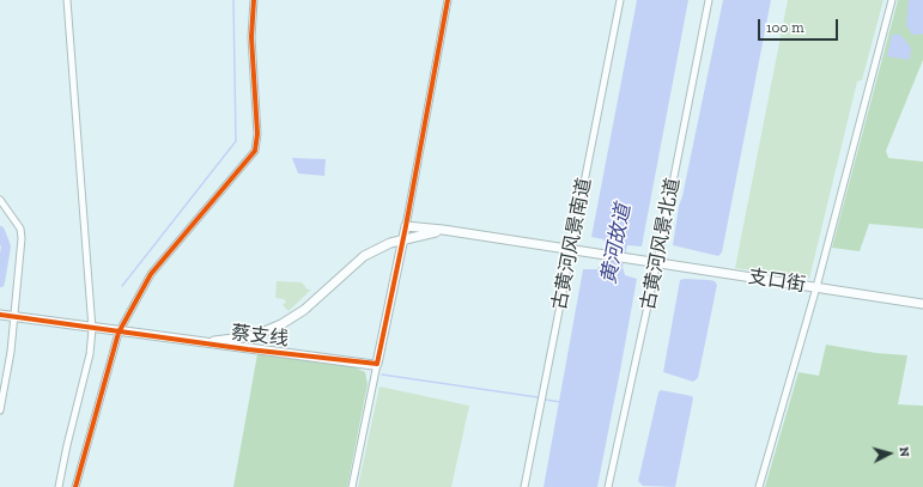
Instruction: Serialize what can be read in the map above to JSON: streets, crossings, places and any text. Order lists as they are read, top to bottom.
{
  "streets": {
    "street": [
      "古黄河风景南道",
      "古黄河风景北道",
      "支口街",
      "蔡支线"
    ]
  },
  "crossings": [
    ["古黄河风景南道", "支口街"],
    ["古黄河风景北道", "支口街"]
  ],
  "water": ["黄河故道"],
  "scale_bar": "100 m",
  "north": "right"
}
